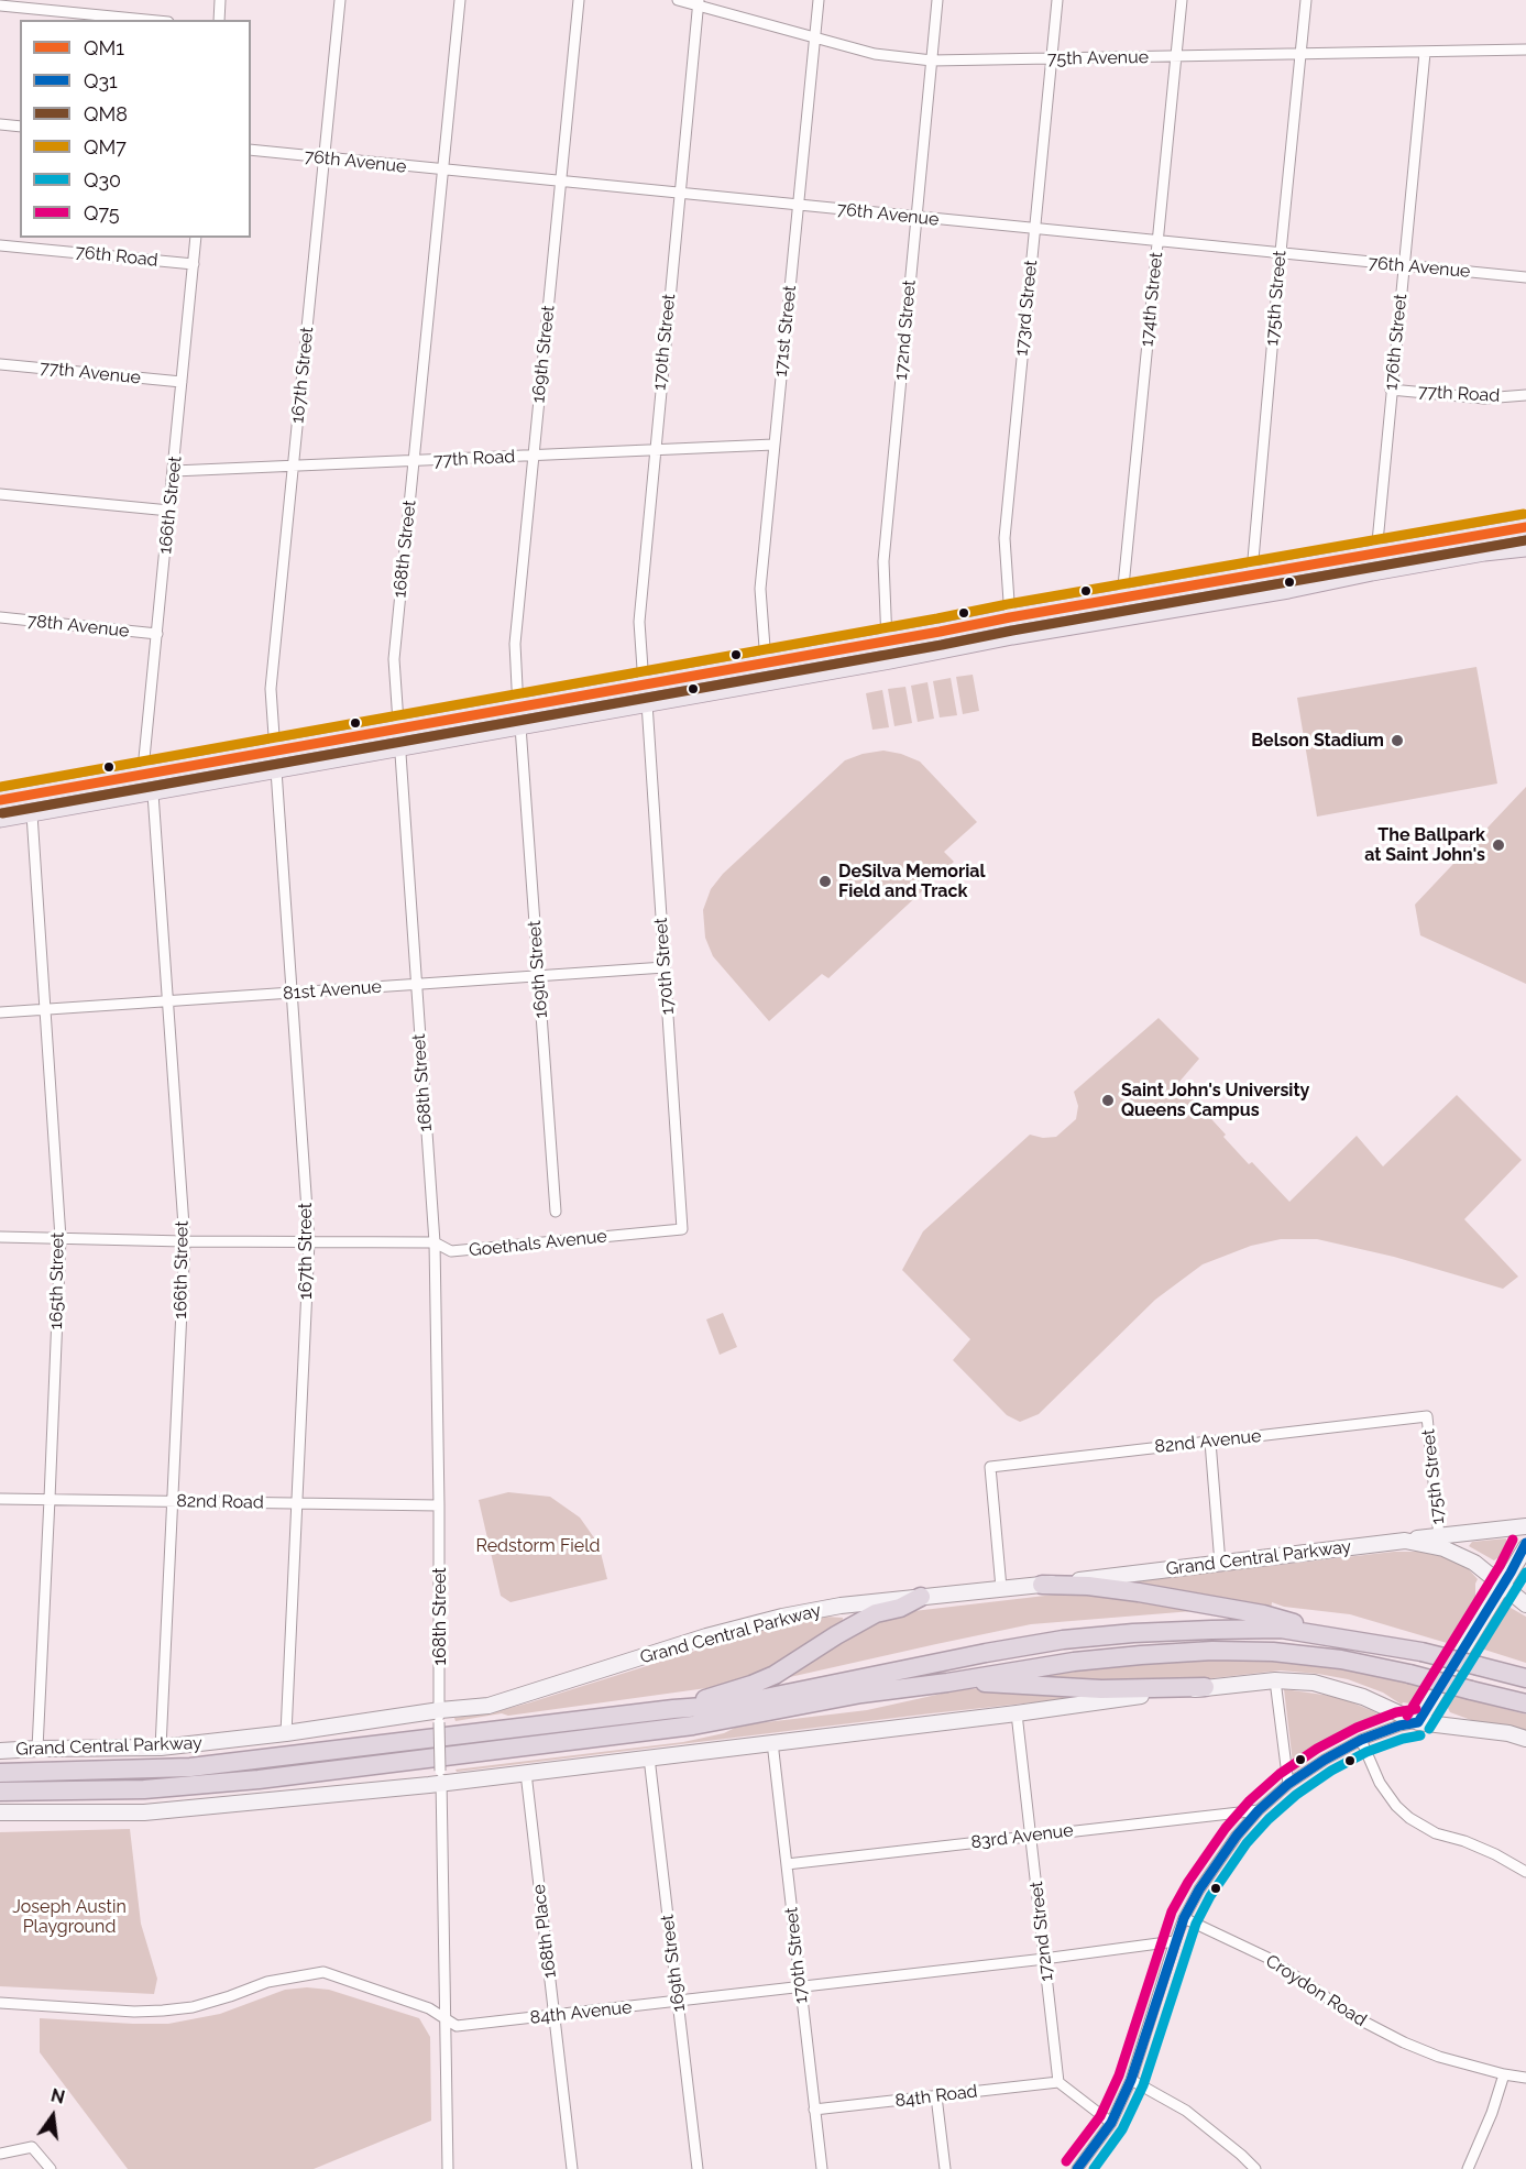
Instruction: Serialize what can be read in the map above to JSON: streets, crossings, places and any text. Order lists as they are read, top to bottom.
{
  "streets": {
    "highway": ["Grand Central Parkway"],
    "street": [
      "75th Avenue",
      "76th Avenue",
      "76th Road",
      "175th Street",
      "174th Street",
      "173rd Street",
      "172nd Street",
      "171st Street",
      "170th Street",
      "176th Street",
      "169th Street",
      "77th Avenue",
      "167th Street",
      "77th Road",
      "166th Street",
      "168th Street",
      "78th Avenue",
      "81st Avenue",
      "Goethals Avenue",
      "165th Street",
      "82nd Avenue",
      "82nd Road",
      "83rd Avenue",
      "168th Place",
      "Croydon Road",
      "84th Avenue",
      "84th Road"
    ]
  },
  "crossings": [
    ["75th Avenue", "175th Street"],
    ["75th Avenue", "174th Street"],
    ["75th Avenue", "173rd Street"],
    ["75th Avenue", "172nd Street"],
    ["75th Avenue", "171st Street"],
    ["75th Avenue", "170th Street"],
    ["75th Avenue", "176th Street"],
    ["76th Avenue", "175th Street"],
    ["76th Avenue", "174th Street"],
    ["76th Avenue", "173rd Street"],
    ["76th Avenue", "172nd Street"],
    ["76th Avenue", "171st Street"],
    ["76th Avenue", "170th Street"],
    ["76th Avenue", "176th Street"],
    ["76th Avenue", "169th Street"],
    ["76th Avenue", "167th Street"],
    ["76th Avenue", "168th Street"],
    ["76th Road", "166th Street"],
    ["175th Street", "82nd Avenue"],
    ["172nd Street", "83rd Avenue"],
    ["172nd Street", "84th Avenue"],
    ["172nd Street", "84th Road"],
    ["171st Street", "77th Road"],
    ["170th Street", "77th Road"],
    ["170th Street", "81st Avenue"],
    ["170th Street", "Goethals Avenue"],
    ["170th Street", "83rd Avenue"],
    ["170th Street", "84th Avenue"],
    ["170th Street", "84th Road"],
    ["176th Street", "77th Road"],
    ["169th Street", "77th Road"],
    ["169th Street", "81st Avenue"],
    ["169th Street", "84th Avenue"],
    ["77th Avenue", "166th Street"],
    ["167th Street", "77th Road"],
    ["167th Street", "81st Avenue"],
    ["167th Street", "Goethals Avenue"],
    ["167th Street", "82nd Road"],
    ["167th Street", "Grand Central Parkway"],
    ["77th Road", "166th Street"],
    ["77th Road", "168th Street"],
    ["166th Street", "78th Avenue"],
    ["166th Street", "81st Avenue"],
    ["166th Street", "Goethals Avenue"],
    ["166th Street", "82nd Road"],
    ["166th Street", "Grand Central Parkway"],
    ["168th Street", "81st Avenue"],
    ["168th Street", "Goethals Avenue"],
    ["168th Street", "82nd Road"],
    ["168th Street", "Grand Central Parkway"],
    ["168th Street", "84th Avenue"],
    ["81st Avenue", "165th Street"],
    ["Goethals Avenue", "165th Street"],
    ["165th Street", "82nd Road"],
    ["165th Street", "Grand Central Parkway"],
    ["82nd Avenue", "Grand Central Parkway"],
    ["168th Place", "84th Avenue"]
  ],
  "parks": ["Redstorm Field", "Joseph Austin Playground"],
  "places": [
    "Belson Stadium",
    "The Ballpark at Saint John's",
    "DeSilva Memorial Field and Track",
    "Saint John's University Queens Campus"
  ],
  "lines": [
    "transit line QM7",
    "transit line QM1",
    "transit line QM8",
    "transit line Q75",
    "transit line Q31",
    "transit line Q30"
  ],
  "legend": [
    "QM1",
    "Q31",
    "QM8",
    "QM7",
    "Q30",
    "Q75"
  ],
  "north": "top"
}
